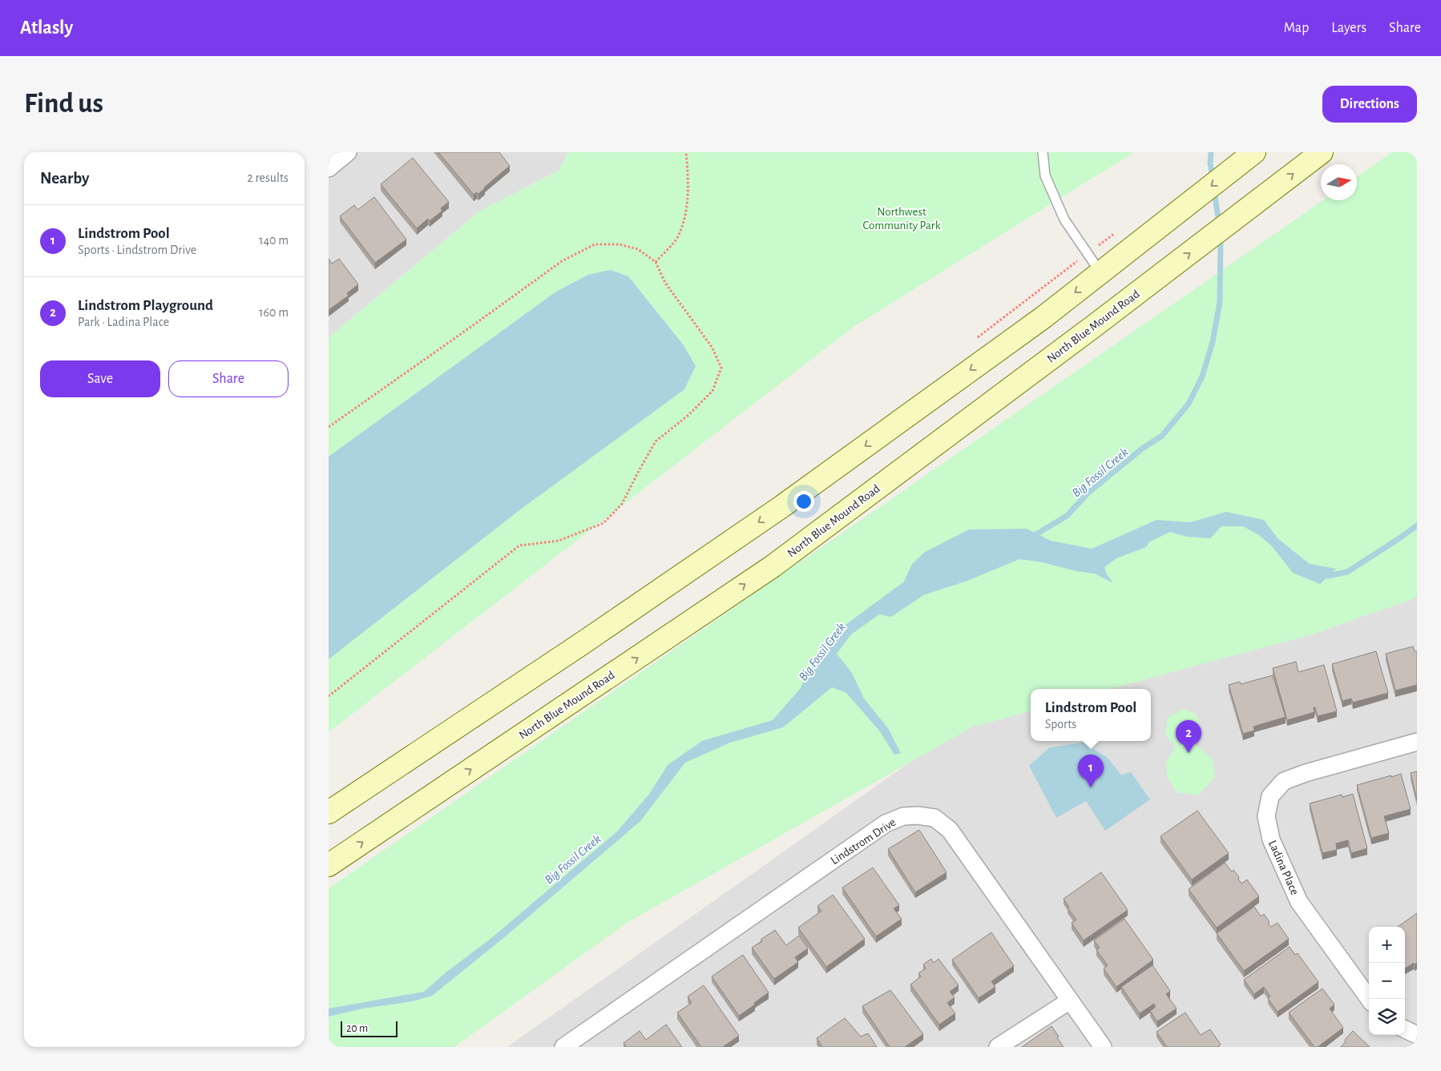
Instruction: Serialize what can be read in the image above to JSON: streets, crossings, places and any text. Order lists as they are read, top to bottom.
{
  "streets": {
    "main road": ["North Blue Mound Road"],
    "street": ["Lindstrom Drive", "Ladina Place"]
  },
  "water": ["Big Fossil Creek"],
  "parks": ["Northwest Community Park"],
  "scale_bar": "20 m",
  "north": "right",
  "page": {
    "header": "Atlasly",
    "nav": ["Map", "Layers", "Share"],
    "buttons": [
      "Directions",
      ["Save", "Share"]
    ],
    "title": "Find us",
    "heading": ["Nearby", "2 results"],
    "list": [
      {
        "mark": "1",
        "name": "Lindstrom Pool",
        "note": "Sports · Lindstrom Drive",
        "value": "140 m"
      },
      {
        "mark": "2",
        "name": "Lindstrom Playground",
        "note": "Park · Ladina Place",
        "value": "160 m"
      }
    ],
    "popup": ["Lindstrom Pool", "Sports"],
    "pins": ["2", "1"],
    "map_buttons": ["+", "−"],
    "scale": "20 m"
  }
}
